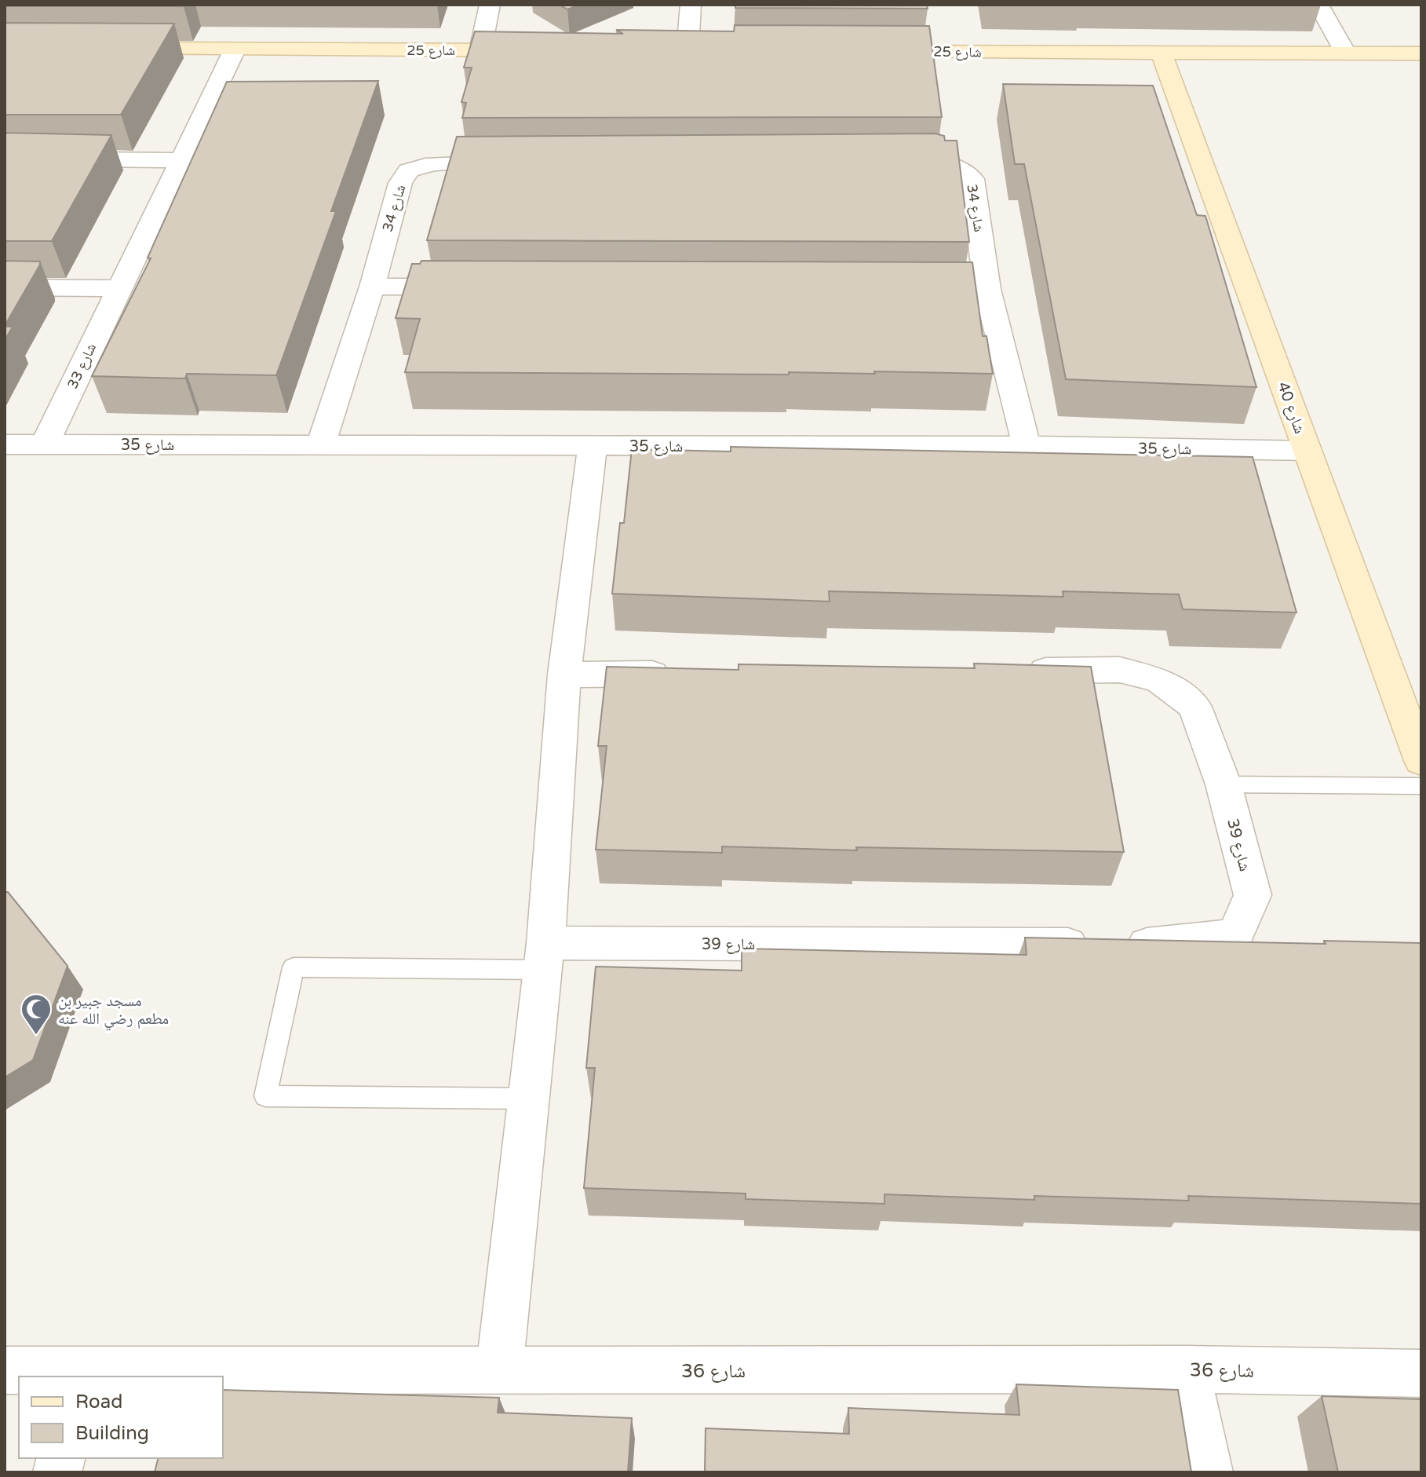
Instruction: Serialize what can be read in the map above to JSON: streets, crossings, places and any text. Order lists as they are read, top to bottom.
{
  "streets": {
    "street": [
      "شارع 25",
      "شارع 34",
      "شارع 33",
      "شارع 40",
      "شارع 35",
      "شارع 39",
      "شارع 36"
    ]
  },
  "crossings": [
    ["شارع 25", "شارع 33"],
    ["شارع 25", "شارع 40"],
    ["شارع 34", "شارع 35"],
    ["شارع 33", "شارع 35"],
    ["شارع 40", "شارع 35"]
  ],
  "places": {
    "mosque": ["مسجد جبير بن مطعم رضي الله عنه"]
  },
  "legend": ["Road", "Building"]
}
